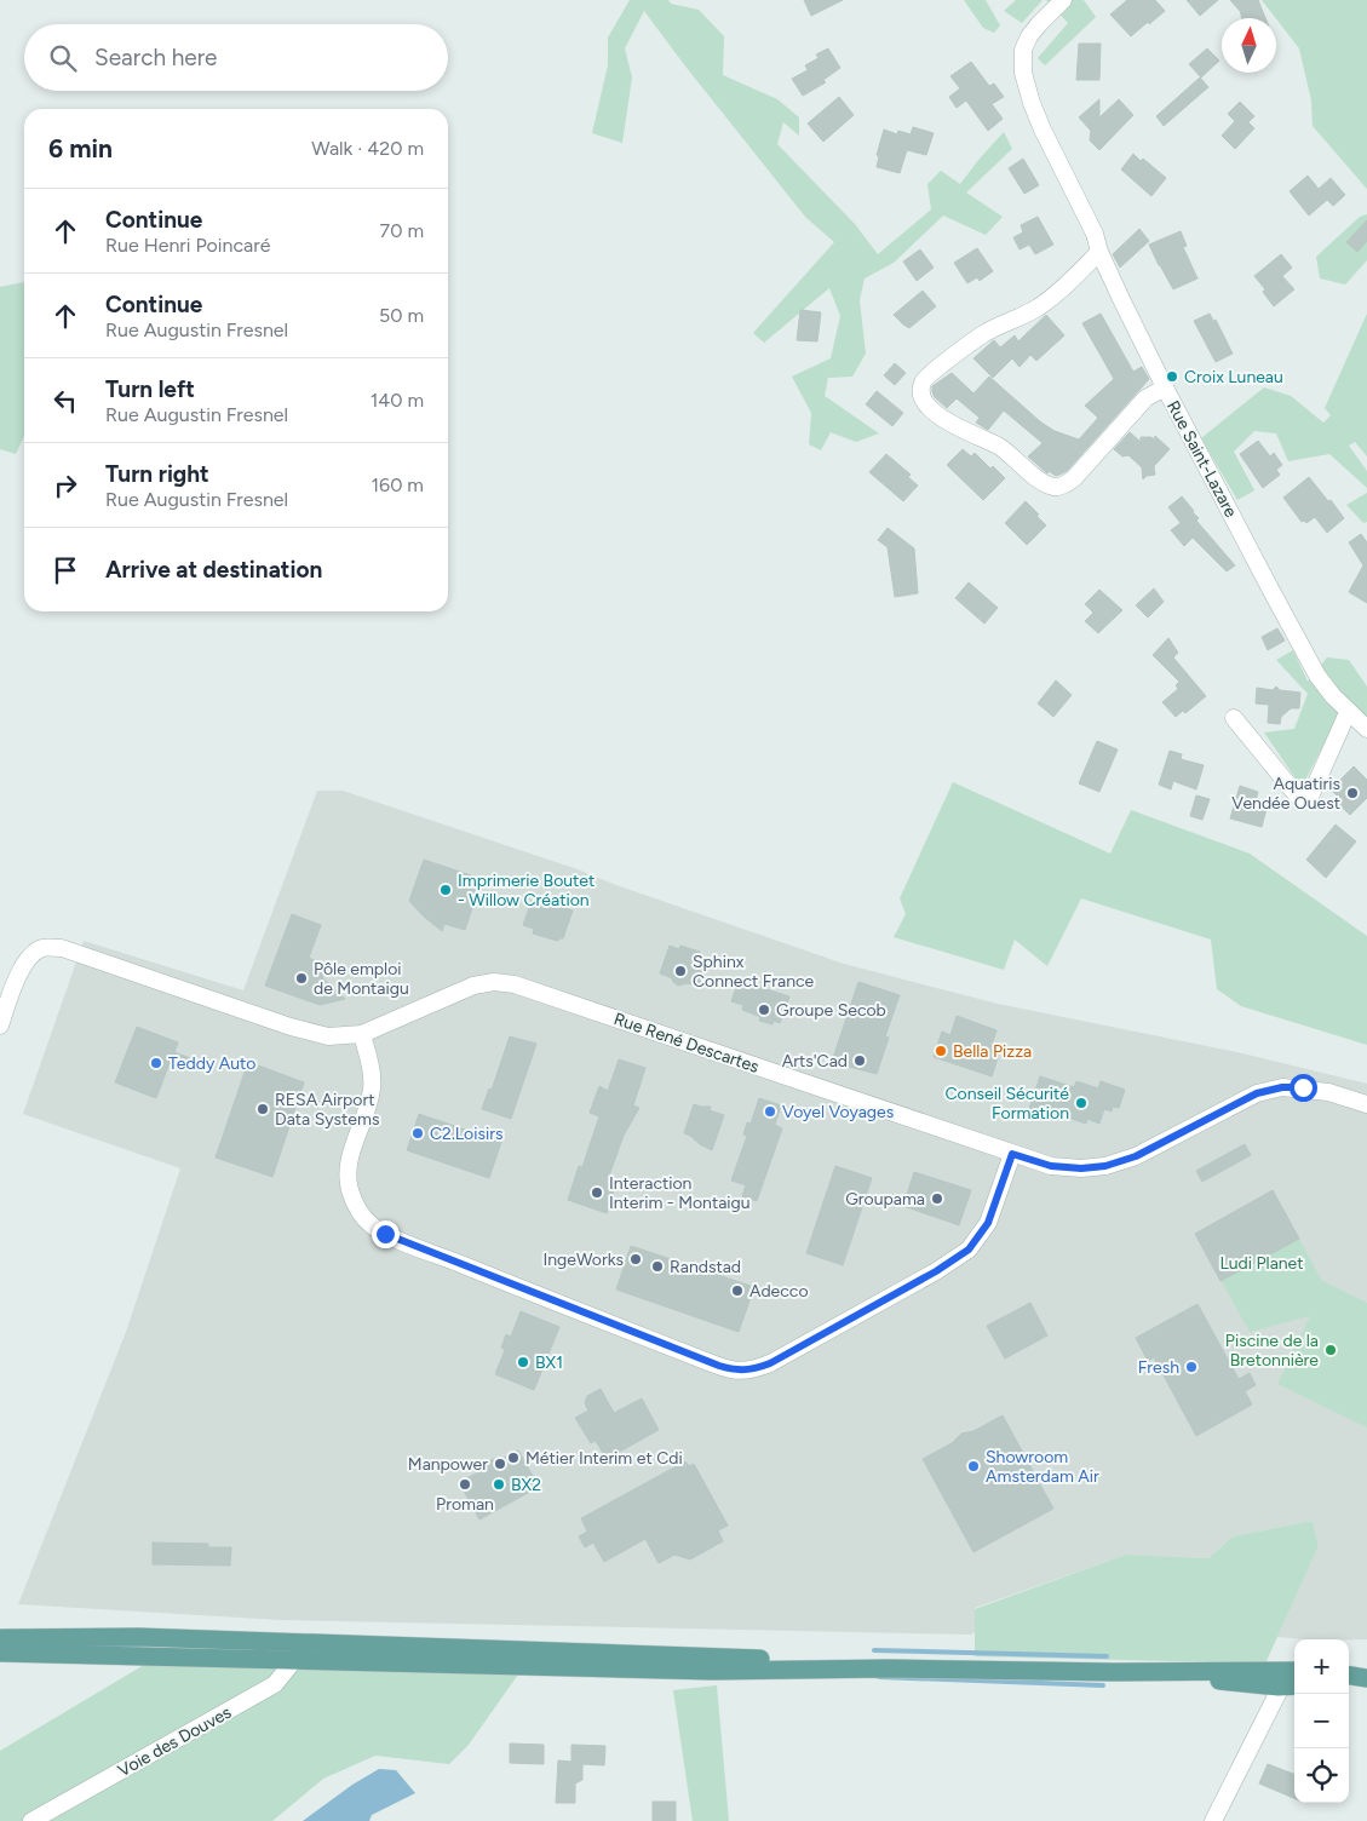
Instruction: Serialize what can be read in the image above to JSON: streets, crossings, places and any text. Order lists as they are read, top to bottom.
{
  "streets": {
    "street": ["Rue Saint-Lazare", "Rue René Descartes", "Voie des Douves"]
  },
  "parks": ["Ludi Planet"],
  "places": [
    "Croix Luneau",
    "Aquatiris Vendée Ouest",
    "Imprimerie Boutet - Willow Création",
    "Sphinx Connect France",
    "Pôle emploi de Montaigu",
    "Groupe Secob",
    "Bella Pizza",
    "Arts'Cad",
    "Teddy Auto",
    "Conseil Sécurité Formation",
    "RESA Airport Data Systems",
    "Voyel Voyages",
    "C2.Loisirs",
    "Interaction Interim - Montaigu",
    "Groupama",
    "IngeWorks",
    "Randstad",
    "Adecco",
    "Piscine de la Bretonnière",
    "BX1",
    "Fresh",
    "Métier Interim et Cdi",
    "Manpower",
    "Showroom Amsterdam Air",
    "Proman",
    "BX2"
  ],
  "north": "top",
  "page": {
    "search": "Search here",
    "heading": ["6 min", "Walk · 420 m"],
    "list": [
      ["Continue", "Rue Henri Poincaré", "70 m"],
      ["Continue", "Rue Augustin Fresnel", "50 m"],
      ["Turn left", "Rue Augustin Fresnel", "140 m"],
      ["Turn right", "Rue Augustin Fresnel", "160 m"],
      "Arrive at destination"
    ],
    "map_buttons": ["+", "−"]
  }
}
